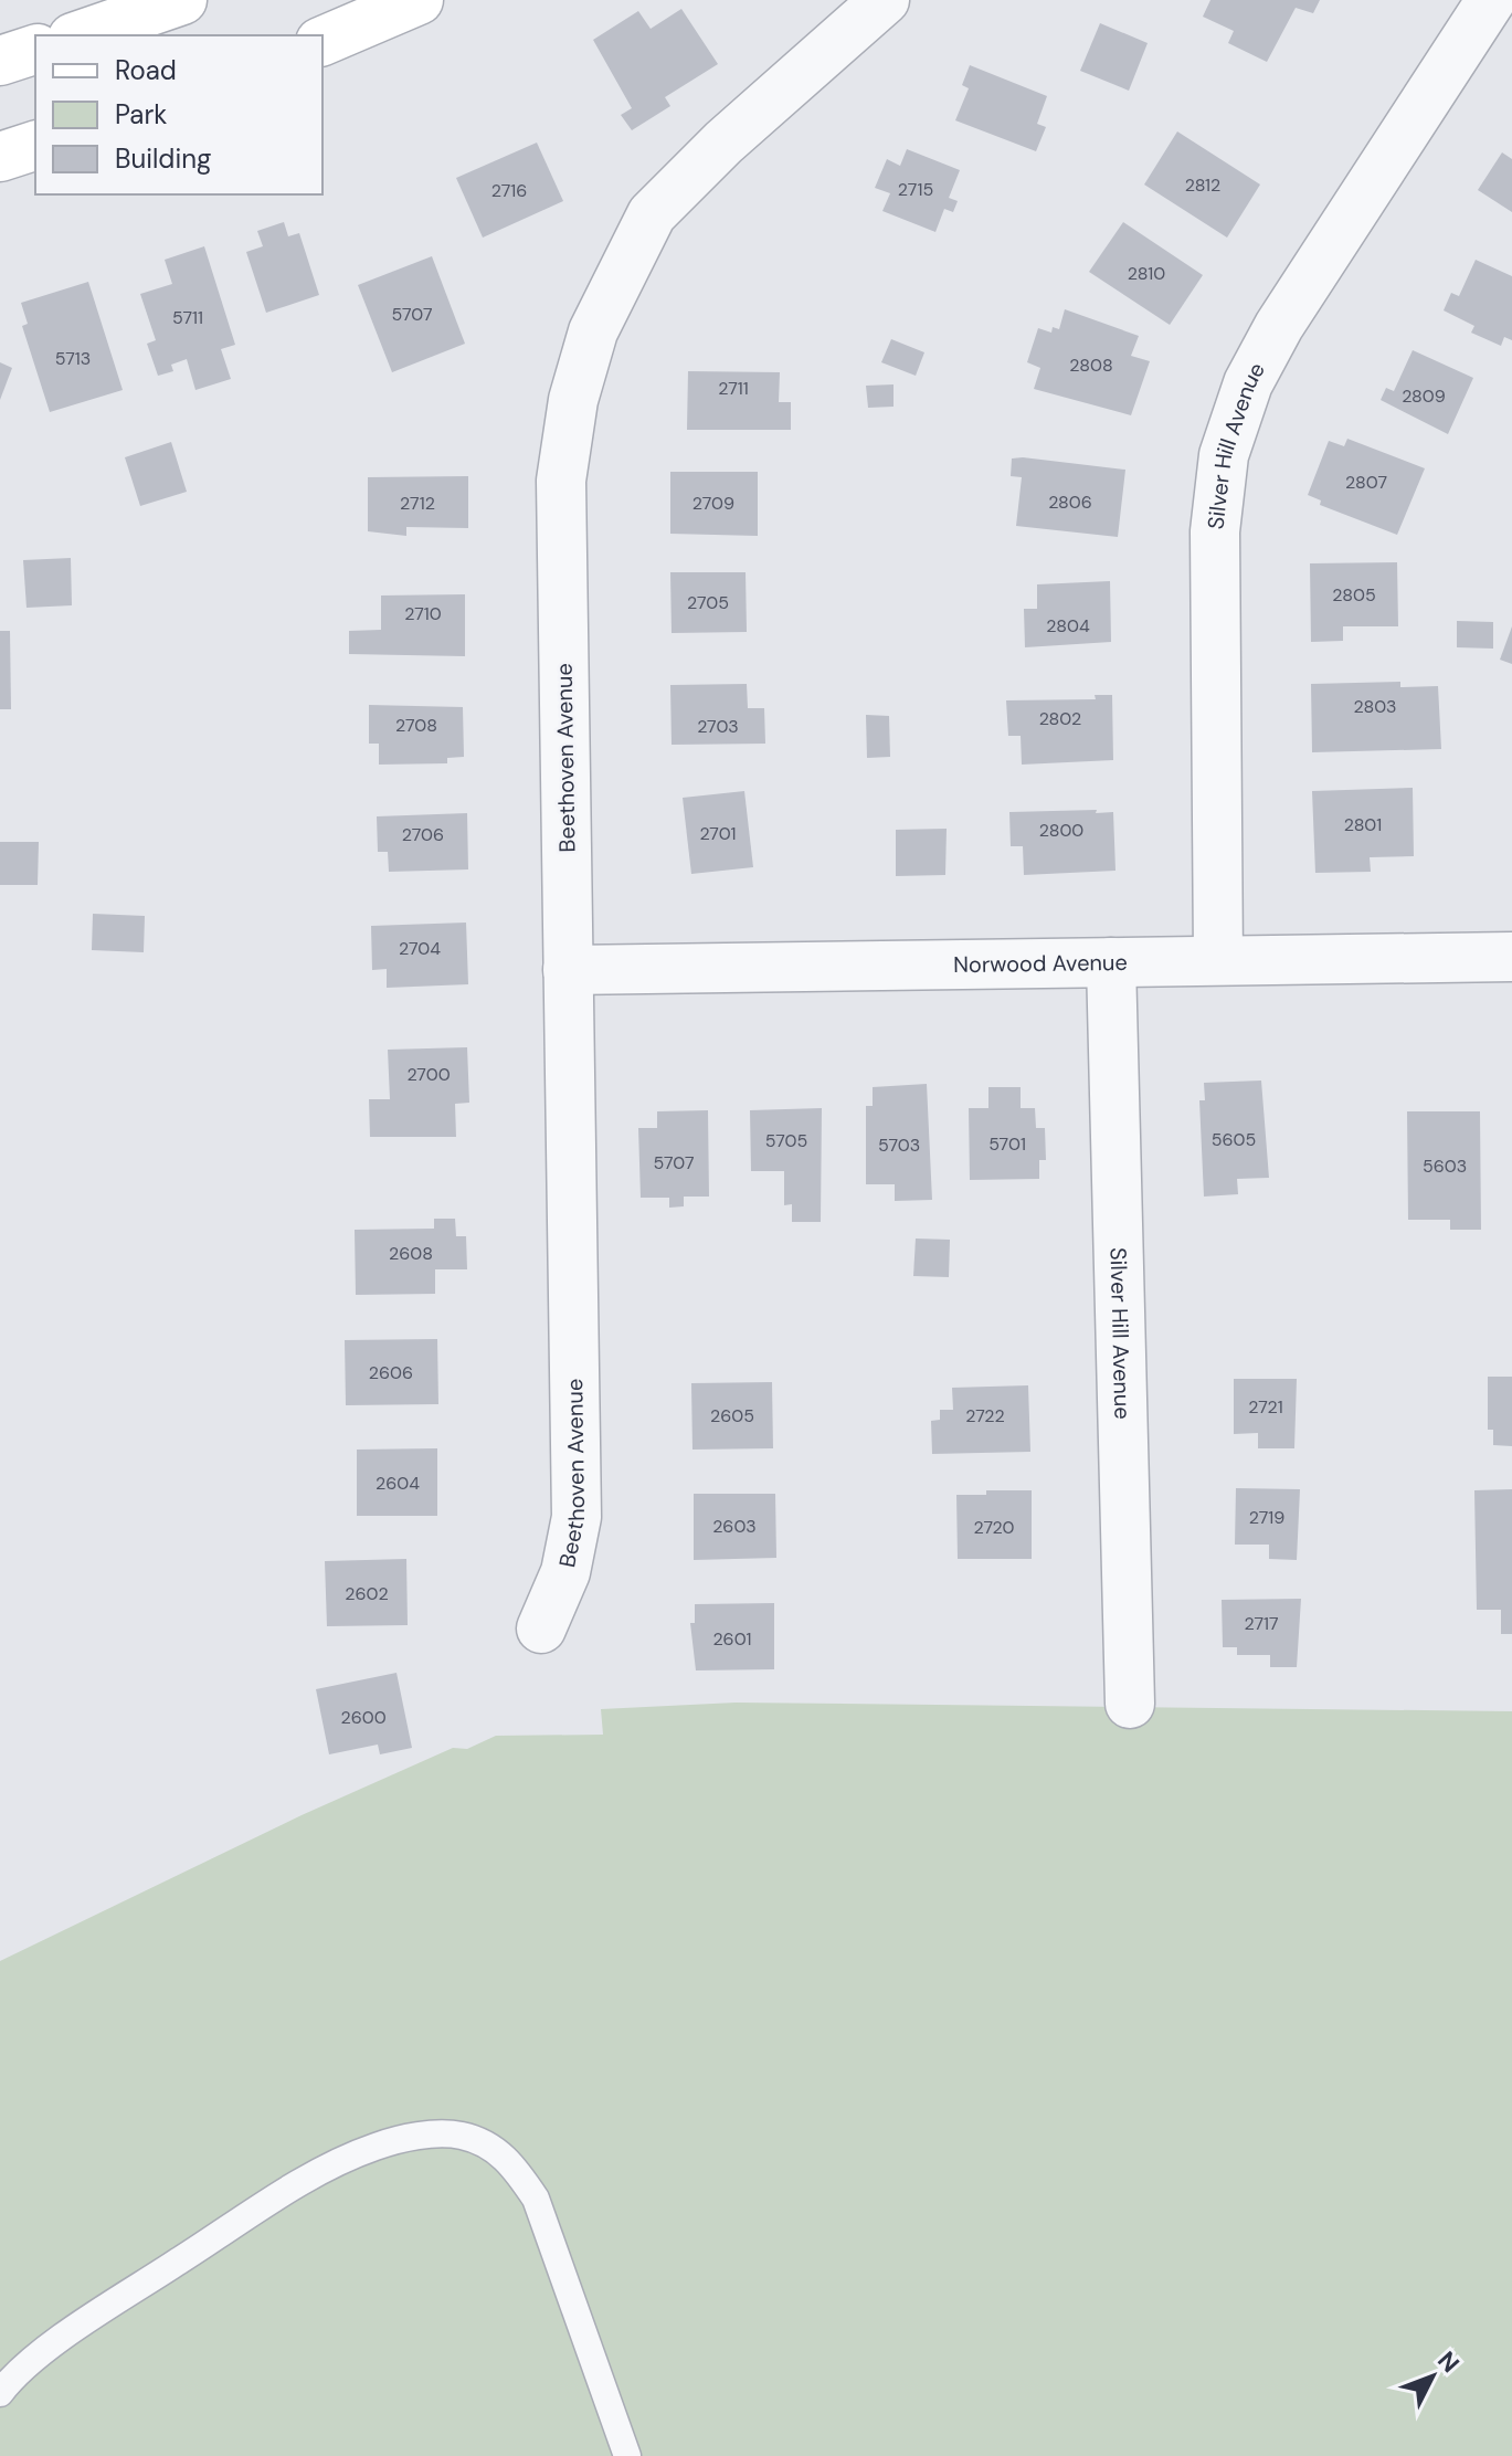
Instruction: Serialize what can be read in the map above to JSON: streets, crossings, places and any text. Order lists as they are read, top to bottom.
{
  "streets": {
    "street": ["Silver Hill Avenue", "Beethoven Avenue", "Norwood Avenue"]
  },
  "crossings": [
    ["Silver Hill Avenue", "Norwood Avenue"],
    ["Beethoven Avenue", "Norwood Avenue"]
  ],
  "house_numbers": [
    "2812",
    "2715",
    "2716",
    "2810",
    "5707",
    "5711",
    "5713",
    "2808",
    "2711",
    "2809",
    "2807",
    "2806",
    "2712",
    "2709",
    "2805",
    "2705",
    "2710",
    "2804",
    "2803",
    "2802",
    "2708",
    "2703",
    "2801",
    "2800",
    "2701",
    "2706",
    "2704",
    "2700",
    "5605",
    "5705",
    "5701",
    "5703",
    "5707",
    "5603",
    "2608",
    "2606",
    "2721",
    "2605",
    "2722",
    "2604",
    "2719",
    "2603",
    "2720",
    "2602",
    "2717",
    "2601",
    "2600"
  ],
  "legend": ["Road", "Park", "Building"],
  "north": "top right"
}
